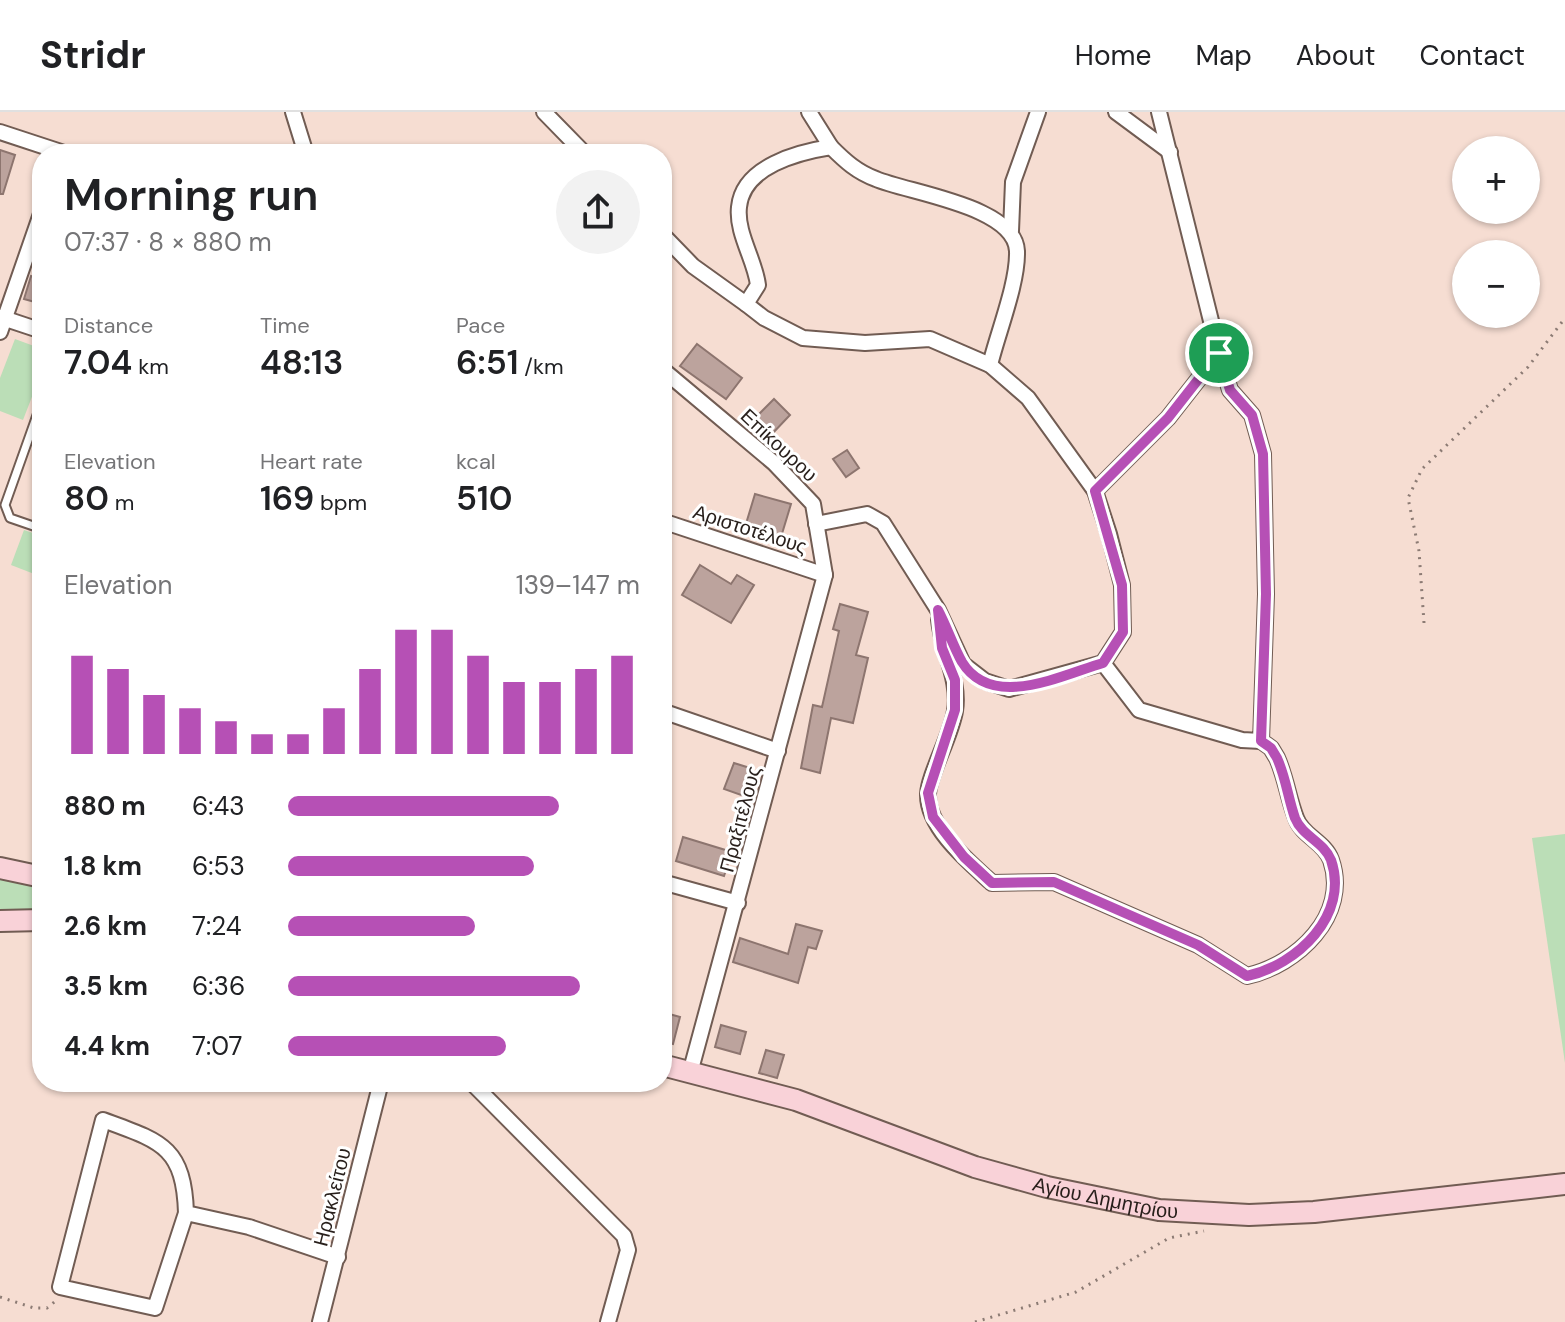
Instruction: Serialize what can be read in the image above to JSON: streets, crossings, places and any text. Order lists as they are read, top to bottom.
{
  "streets": {
    "street": [
      "Επίκουρου",
      "Αριστοτέλους",
      "Πραξιτέλους",
      "Ηρακλείτου",
      "Αγίου Δημητρίου"
    ]
  },
  "crossings": [
    ["Επίκουρου", "Αριστοτέλους"],
    ["Επίκουρου", "Πραξιτέλους"],
    ["Αριστοτέλους", "Πραξιτέλους"],
    ["Πραξιτέλους", "Αγίου Δημητρίου"]
  ],
  "page": {
    "header": "Stridr",
    "nav": [
      "Home",
      "Map",
      "About",
      "Contact"
    ],
    "map_buttons": ["+", "−"],
    "heading": ["Morning run", "07:37 · 8 × 880 m"],
    "stats": [
      ["Distance", "7.04 km"],
      ["Time", "48:13"],
      ["Pace", "6:51 /km"],
      ["Elevation", "80 m"],
      ["Heart rate", "169 bpm"],
      ["kcal", "510"]
    ],
    "chart": ["Elevation", "139–147 m"],
    "list": [
      {
        "name": "880 m",
        "note": "6:43"
      },
      {
        "name": "1.8 km",
        "note": "6:53"
      },
      {
        "name": "2.6 km",
        "note": "7:24"
      },
      {
        "name": "3.5 km",
        "note": "6:36"
      },
      {
        "name": "4.4 km",
        "note": "7:07"
      }
    ]
  }
}
